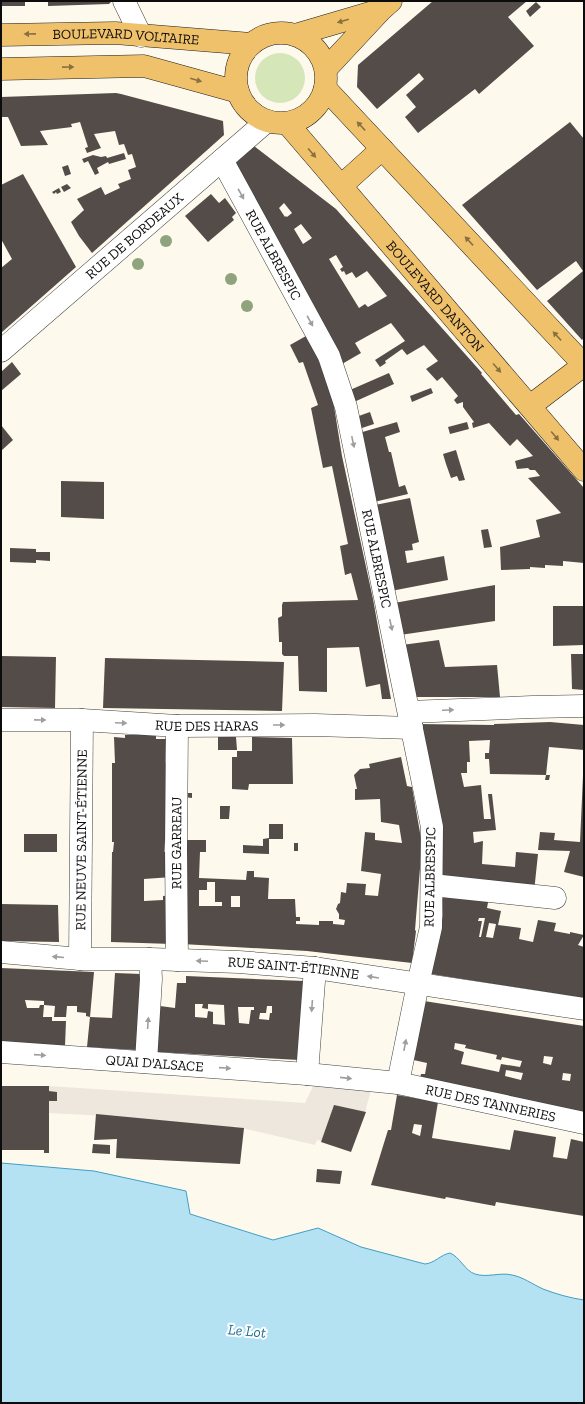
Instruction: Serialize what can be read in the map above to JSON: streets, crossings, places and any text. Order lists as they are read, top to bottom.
{
  "streets": {
    "main road": ["BOULEVARD VOLTAIRE", "BOULEVARD DANTON"],
    "street": [
      "RUE DE BORDEAUX",
      "RUE ALBRESPIC",
      "RUE DES HARAS",
      "RUE NEUVE SAINT-ÉTIENNE",
      "RUE GARREAU",
      "RUE SAINT-ÉTIENNE",
      "QUAI D'ALSACE",
      "RUE DES TANNERIES"
    ]
  },
  "crossings": [
    ["BOULEVARD VOLTAIRE", "RUE DE BORDEAUX"],
    ["BOULEVARD VOLTAIRE", "BOULEVARD DANTON"],
    ["RUE DE BORDEAUX", "RUE ALBRESPIC"],
    ["RUE DE BORDEAUX", "BOULEVARD DANTON"],
    ["RUE ALBRESPIC", "RUE DES HARAS"],
    ["RUE ALBRESPIC", "RUE SAINT-ÉTIENNE"],
    ["RUE ALBRESPIC", "QUAI D'ALSACE"],
    ["RUE ALBRESPIC", "RUE DES TANNERIES"],
    ["RUE DES HARAS", "RUE NEUVE SAINT-ÉTIENNE"],
    ["RUE DES HARAS", "RUE GARREAU"],
    ["RUE NEUVE SAINT-ÉTIENNE", "RUE SAINT-ÉTIENNE"],
    ["RUE GARREAU", "RUE SAINT-ÉTIENNE"],
    ["QUAI D'ALSACE", "RUE DES TANNERIES"]
  ],
  "one_way": ["RUE DES HARAS", "RUE SAINT-ÉTIENNE", "QUAI D'ALSACE"],
  "water": ["Le Lot"]
}
